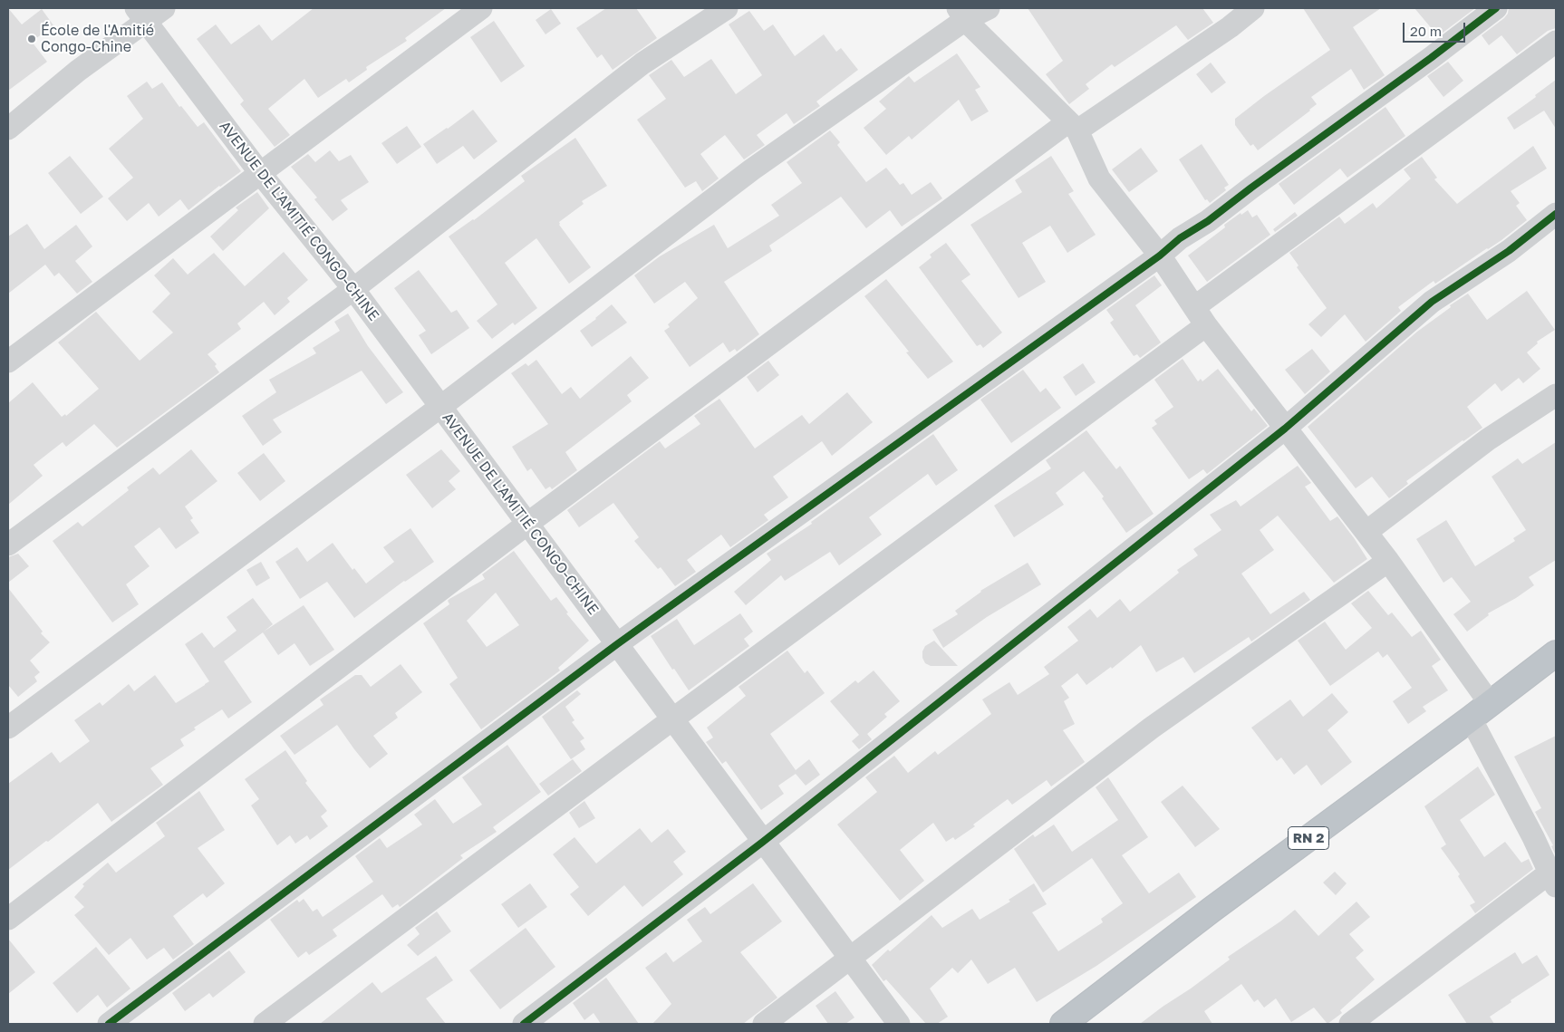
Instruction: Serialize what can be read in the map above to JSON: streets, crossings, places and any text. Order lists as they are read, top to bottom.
{
  "streets": {
    "highway": ["RN 2"],
    "street": ["AVENUE DE L'AMITIÉ CONGO-CHINE"]
  },
  "places": ["École de l'Amitié Congo-Chine"],
  "scale_bar": "20 m"
}
